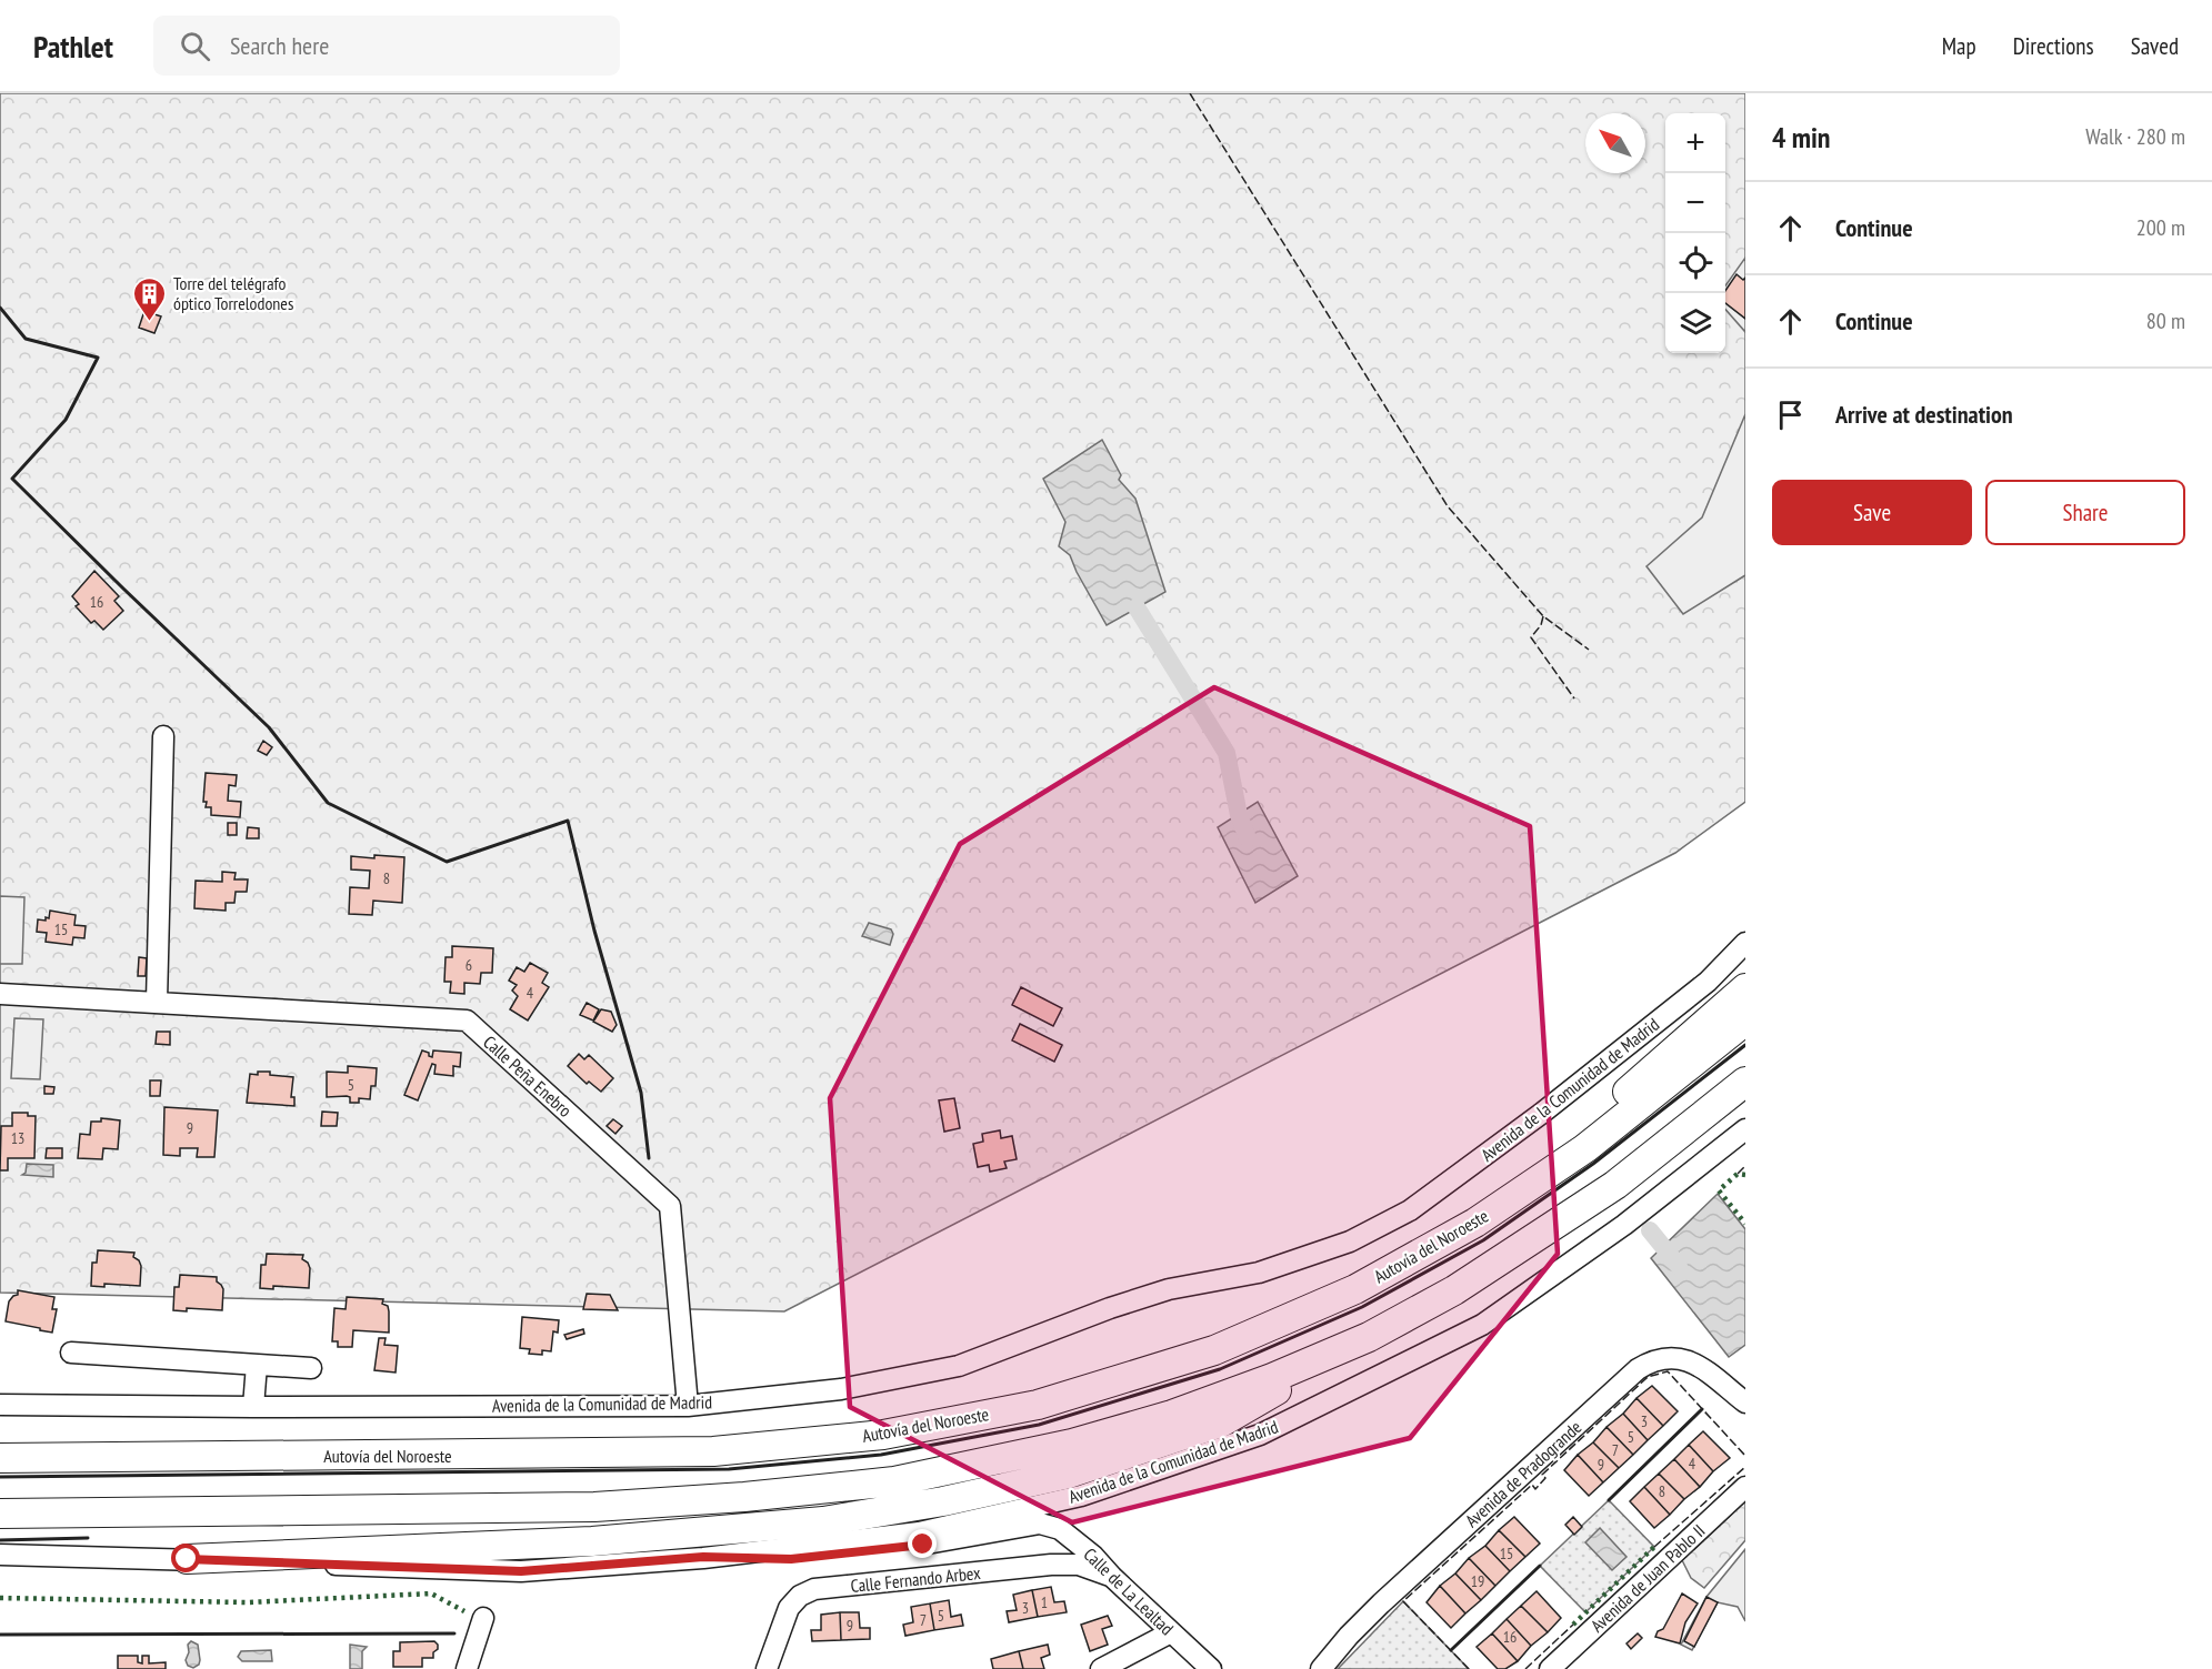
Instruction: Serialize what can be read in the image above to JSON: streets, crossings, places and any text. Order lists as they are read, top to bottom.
{
  "streets": {
    "highway": ["Autovía del Noroeste"],
    "street": [
      "Calle Peña Enebro",
      "Avenida de la Comunidad de Madrid",
      "Avenida de Pradogrande",
      "Avenida de Juan Pablo II",
      "Calle Fernando Arbex",
      "Calle de La Lealtad"
    ]
  },
  "crossings": [
    ["Calle Peña Enebro", "Avenida de la Comunidad de Madrid"],
    ["Avenida de la Comunidad de Madrid", "Calle de La Lealtad"],
    ["Calle Fernando Arbex", "Calle de La Lealtad"]
  ],
  "places": {
    "building": ["Torre del telégrafo óptico Torrelodones"]
  },
  "house_numbers": [
    "16",
    "8",
    "15",
    "6",
    "4",
    "5",
    "9",
    "13",
    "3",
    "5",
    "7",
    "4",
    "9",
    "8",
    "15",
    "19",
    "1",
    "3",
    "5",
    "7",
    "9",
    "16"
  ],
  "north": "top left",
  "page": {
    "header": "Pathlet",
    "search": "Search here",
    "nav": ["Map", "Directions", "Saved"],
    "heading": ["4 min", "Walk · 280 m"],
    "map_buttons": ["+", "−"],
    "list": [
      ["Continue", "200 m"],
      ["Continue", "80 m"],
      "Arrive at destination"
    ],
    "buttons": ["Save", "Share"]
  }
}
